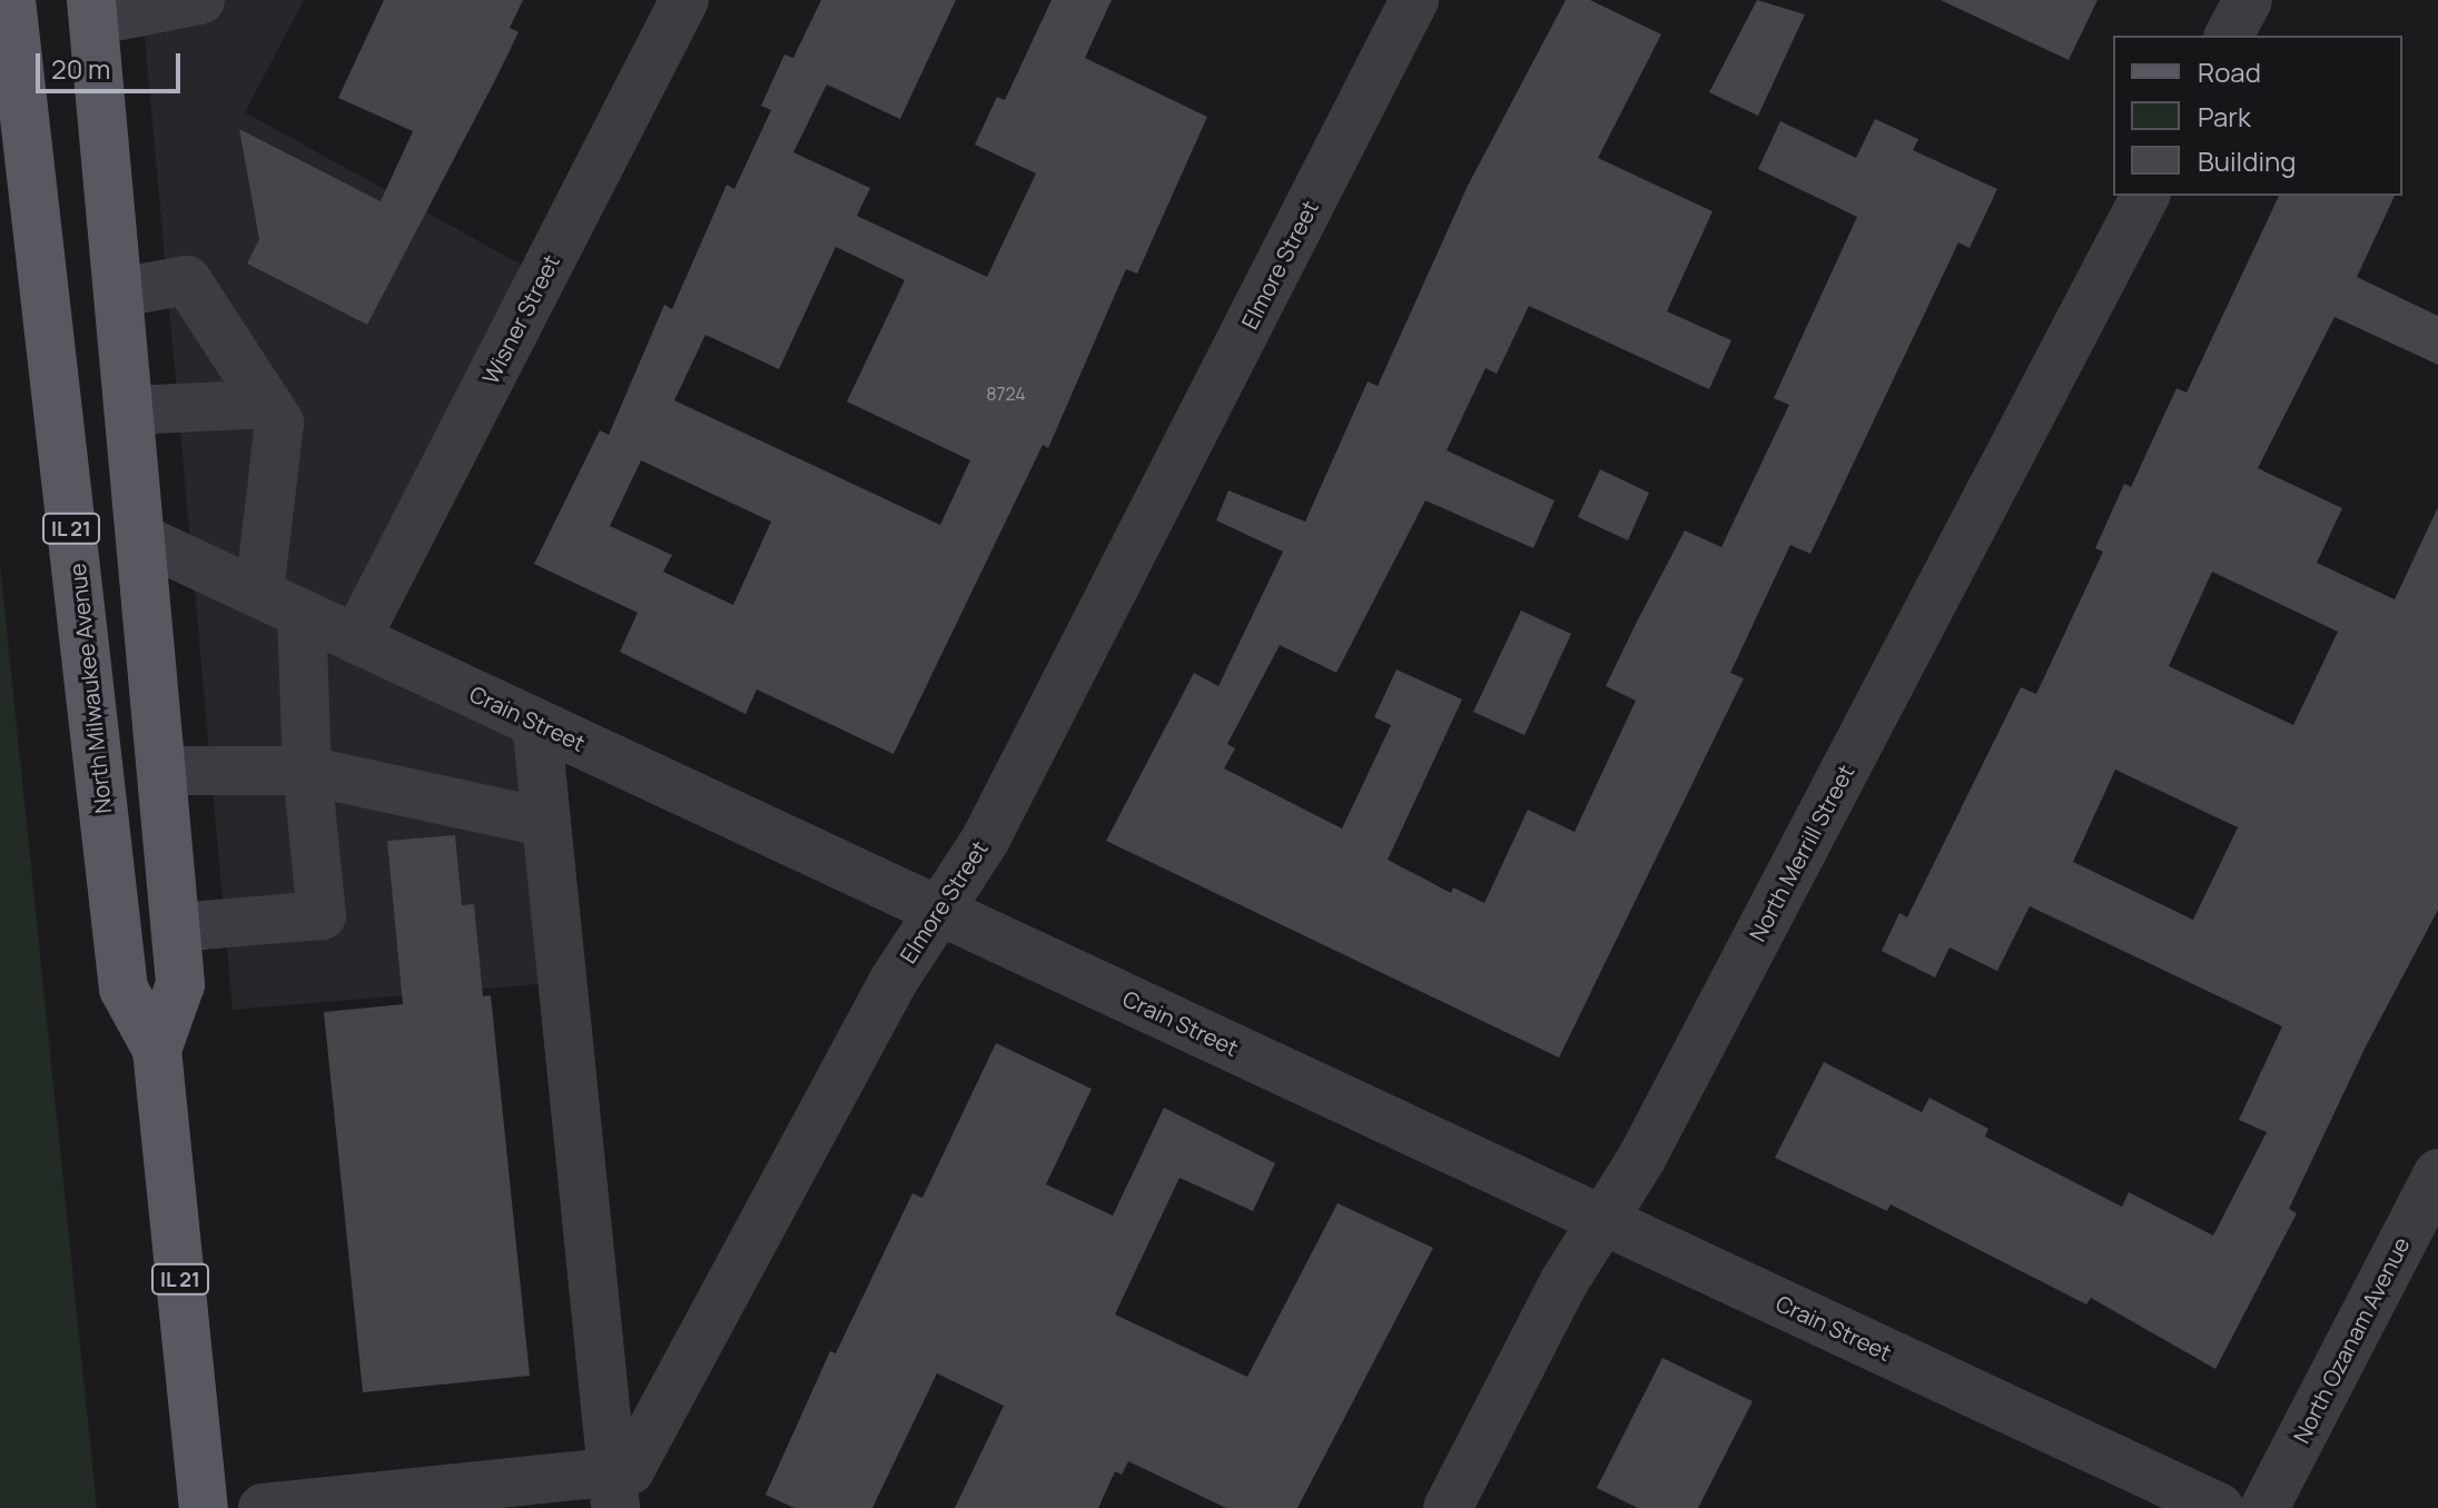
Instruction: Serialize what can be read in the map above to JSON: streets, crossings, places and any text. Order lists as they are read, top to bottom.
{
  "streets": {
    "main road": ["IL 21", "North Milwaukee Avenue"],
    "street": [
      "Elmore Street",
      "Wisner Street",
      "Crain Street",
      "North Merrill Street",
      "North Ozanam Avenue"
    ]
  },
  "crossings": [
    ["Elmore Street", "Crain Street"],
    ["Wisner Street", "Crain Street"],
    ["North Milwaukee Avenue", "Crain Street"],
    ["Crain Street", "North Merrill Street"]
  ],
  "house_numbers": ["8724"],
  "legend": ["Road", "Park", "Building"],
  "scale_bar": "20 m"
}
